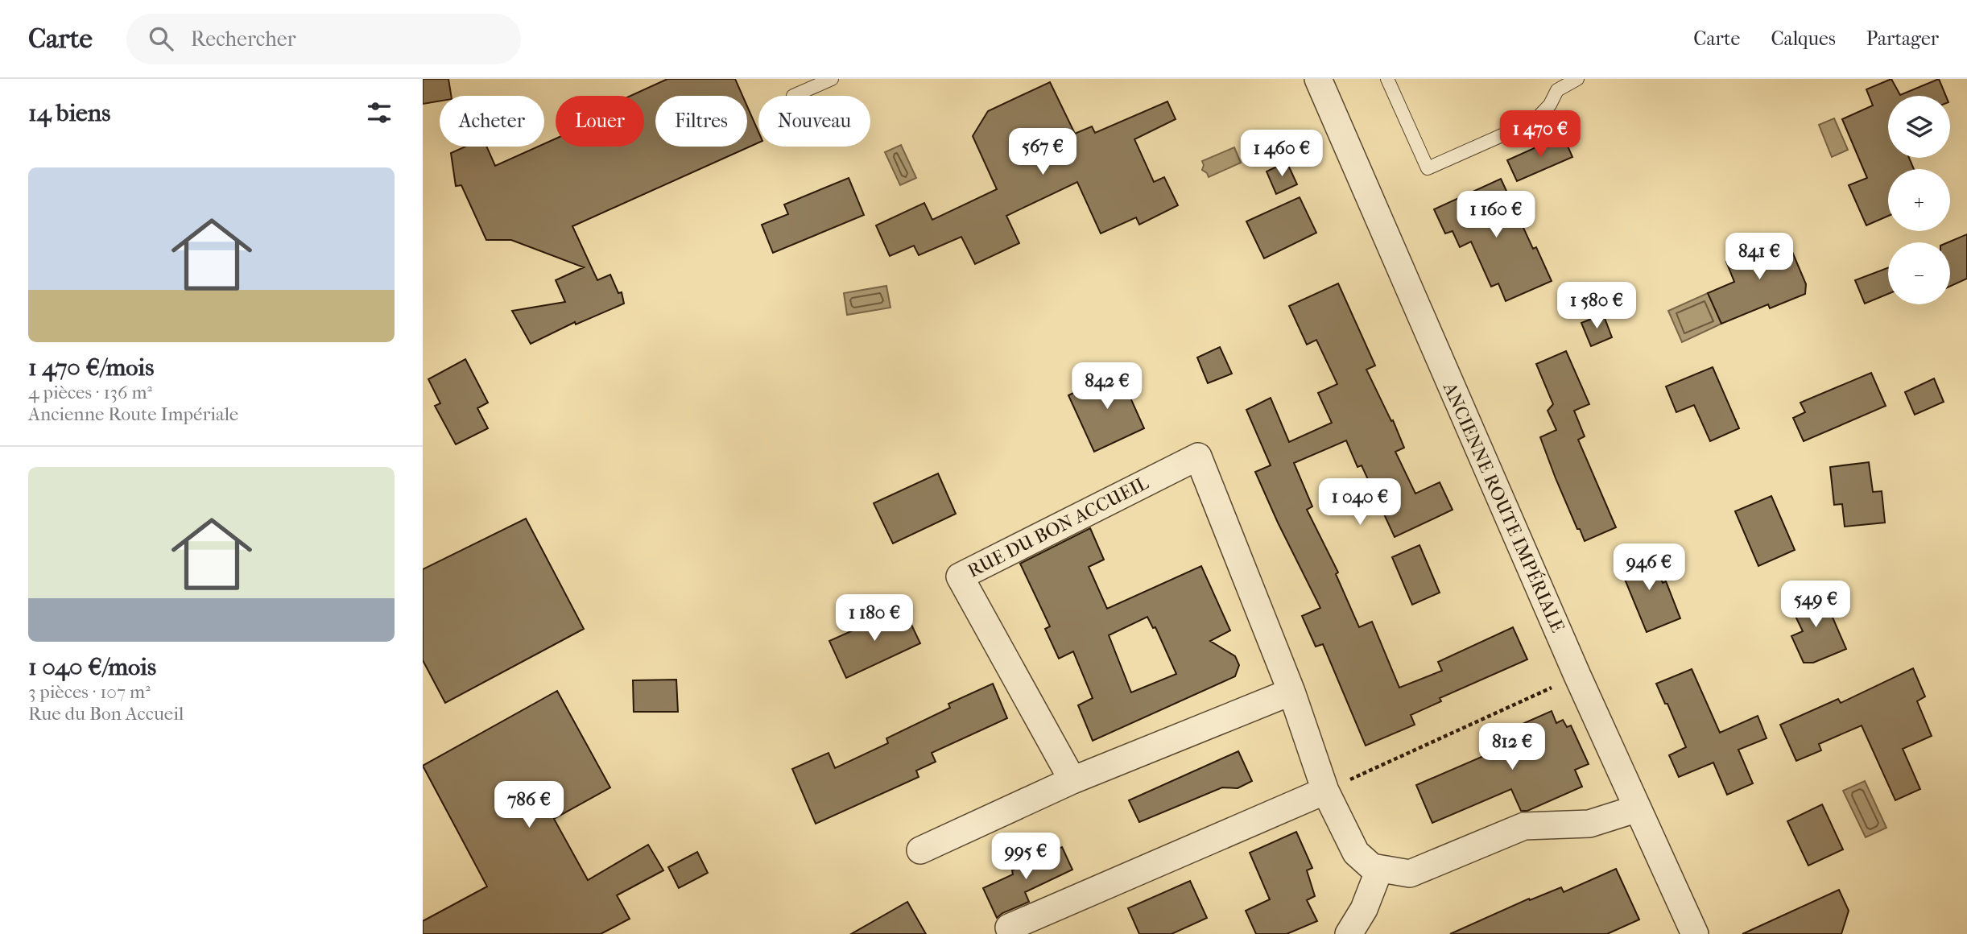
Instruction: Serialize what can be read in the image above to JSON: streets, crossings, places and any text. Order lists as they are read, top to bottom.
{
  "streets": {
    "street": ["ANCIENNE ROUTE IMPÉRIALE", "RUE DU BON ACCUEIL"]
  },
  "crossings": [
    ["ANCIENNE ROUTE IMPÉRIALE", "RUE DU BON ACCUEIL"]
  ],
  "page": {
    "header": "Carte",
    "search": "Rechercher",
    "nav": ["Carte", "Calques", "Partager"],
    "heading": "14 biens",
    "map_buttons": ["+", "−"],
    "chip": [
      "Acheter",
      "Louer",
      "Filtres",
      "Nouveau"
    ],
    "price": [
      "1 470 €",
      "567 €",
      "1 460 €",
      "1 160 €",
      "841 €",
      "1 580 €",
      "842 €",
      "1 040 €",
      "946 €",
      "549 €",
      "1 180 €",
      "812 €",
      "786 €",
      "995 €"
    ],
    "list": [
      {
        "name": "1 470 €/mois",
        "note": "4 pièces · 136 m² · Ancienne Route Impériale"
      },
      {
        "name": "1 040 €/mois",
        "note": "3 pièces · 107 m² · Rue du Bon Accueil"
      }
    ]
  }
}
